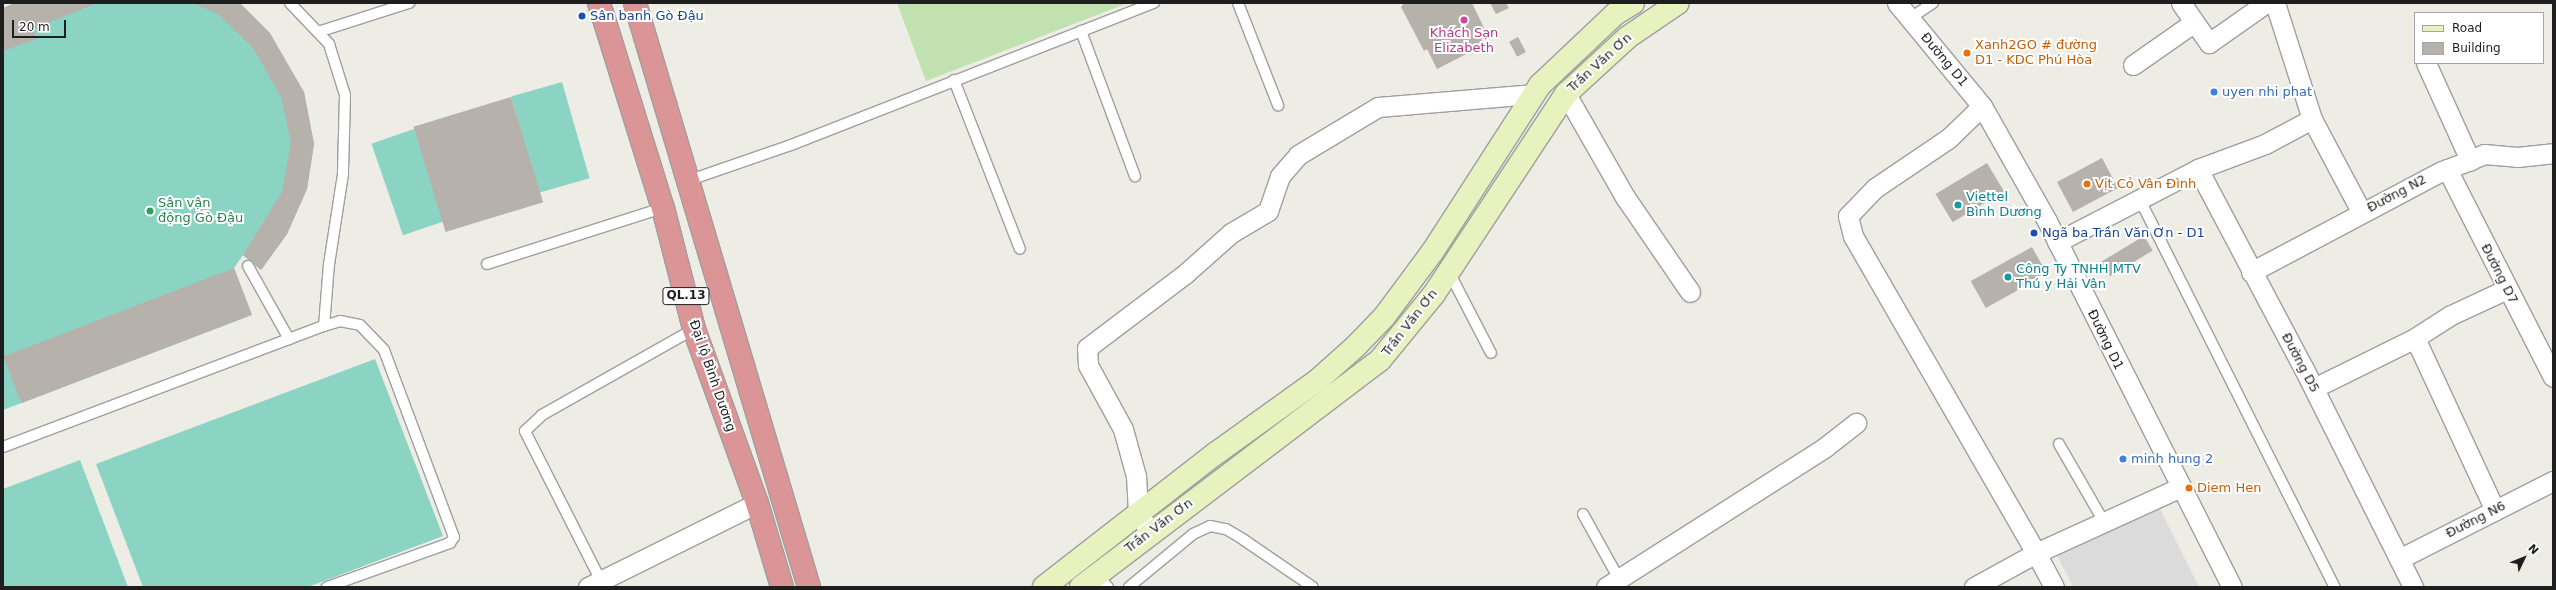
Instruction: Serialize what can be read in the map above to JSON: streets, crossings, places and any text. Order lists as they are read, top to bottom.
{
  "streets": {
    "highway": ["QL.13", "Đại lộ Bình Dương"],
    "street": [
      "Đường D1",
      "Trần Văn Ơn",
      "Đường N2",
      "Đường D7",
      "Đường D5",
      "Đường N6"
    ]
  },
  "crossings": [
    ["Đường N2", "Đường D7"],
    ["Đường N2", "Đường D5"],
    ["Đường D5", "Đường N6"]
  ],
  "places": [
    "Sân banh Gò Đậu",
    "Khách Sạn Elizabeth",
    "Xanh2GO # đường D1 - KDC Phú Hòa",
    "uyen nhi phat",
    "Vịt Cỏ Vân Đình",
    "Viettel Bình Dương",
    "Sân vận động Gò Đậu",
    "Ngã ba Trần Văn Ơn - D1",
    "Công Ty TNHH MTV Thú y Hải Vân",
    "minh hung 2",
    "Diem Hen"
  ],
  "legend": ["Road", "Building"],
  "scale_bar": "20 m",
  "north": "top right"
}
